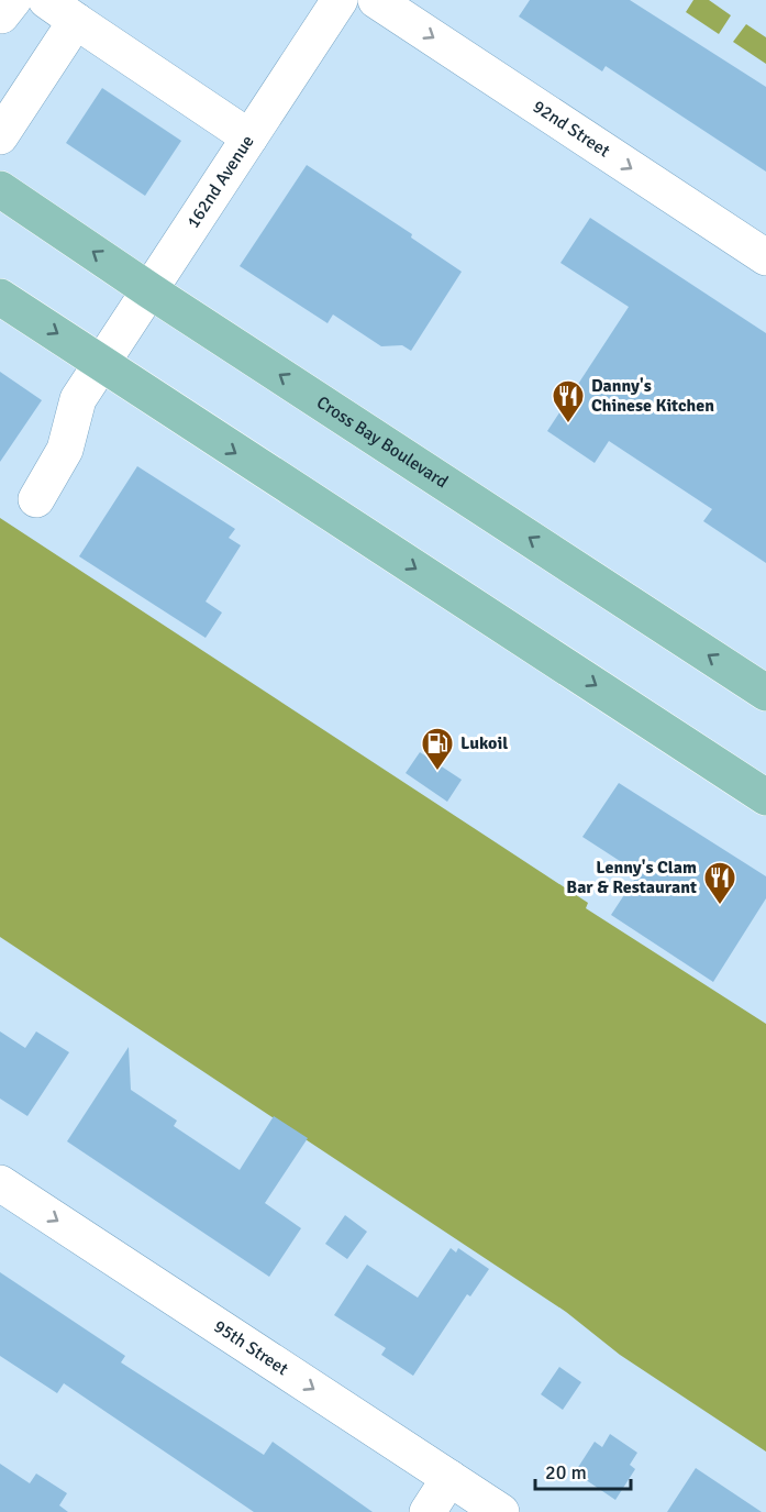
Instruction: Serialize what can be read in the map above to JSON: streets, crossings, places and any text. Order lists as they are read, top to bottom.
{
  "streets": {
    "main road": ["Cross Bay Boulevard"],
    "street": ["92nd Street", "162nd Avenue", "95th Street"]
  },
  "crossings": [
    ["162nd Avenue", "Cross Bay Boulevard"]
  ],
  "one_way": ["92nd Street", "95th Street"],
  "places": {
    "restaurant": ["Danny's Chinese Kitchen", "Lenny's Clam Bar & Restaurant"],
    "fuel station": ["Lukoil"]
  },
  "scale_bar": "20 m"
}
